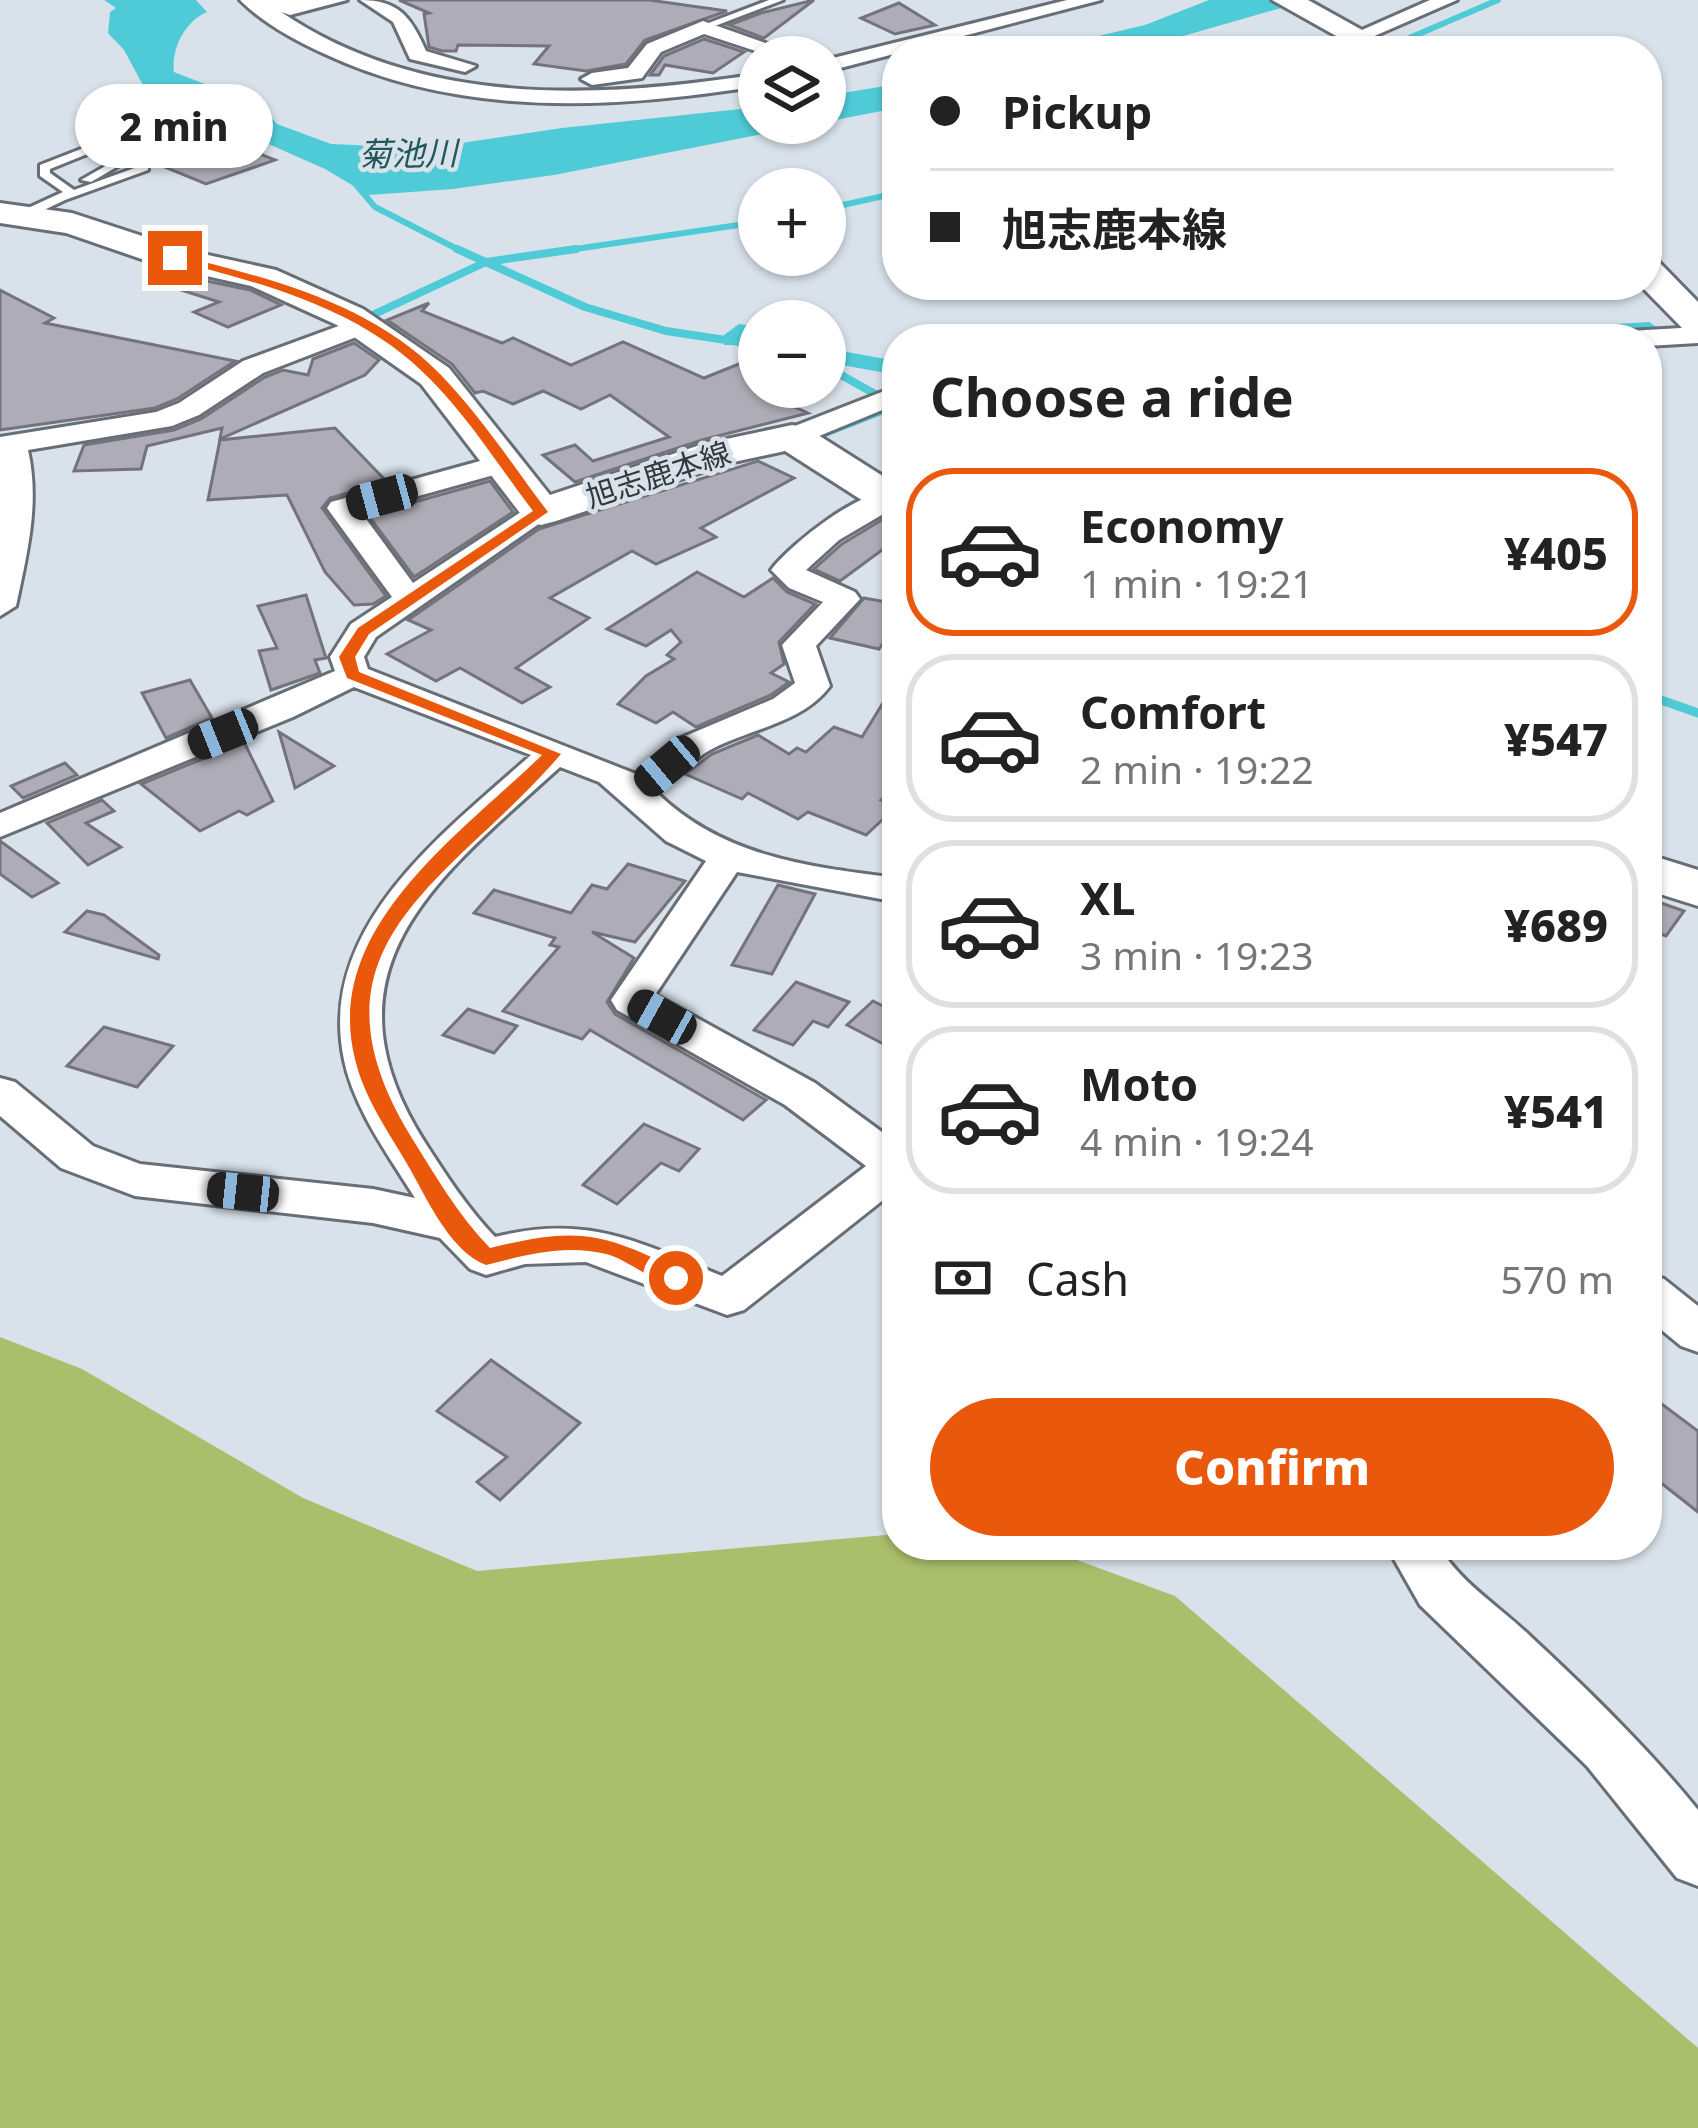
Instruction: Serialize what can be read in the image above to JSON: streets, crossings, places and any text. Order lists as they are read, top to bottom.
{
  "streets": {
    "main road": ["旭志鹿本線"]
  },
  "water": ["菊池川"],
  "page": {
    "map_buttons": ["+", "−"],
    "banner": ["Pickup", "旭志鹿本線"],
    "bubble": "2 min",
    "heading": "Choose a ride",
    "list": [
      {
        "name": "Economy",
        "note": "1 min · 19:21",
        "value": "¥405"
      },
      {
        "name": "Comfort",
        "note": "2 min · 19:22",
        "value": "¥547"
      },
      {
        "name": "XL",
        "note": "3 min · 19:23",
        "value": "¥689"
      },
      {
        "name": "Moto",
        "note": "4 min · 19:24",
        "value": "¥541"
      }
    ],
    "pay": ["Cash", "570 m"],
    "buttons": "Confirm"
  }
}
